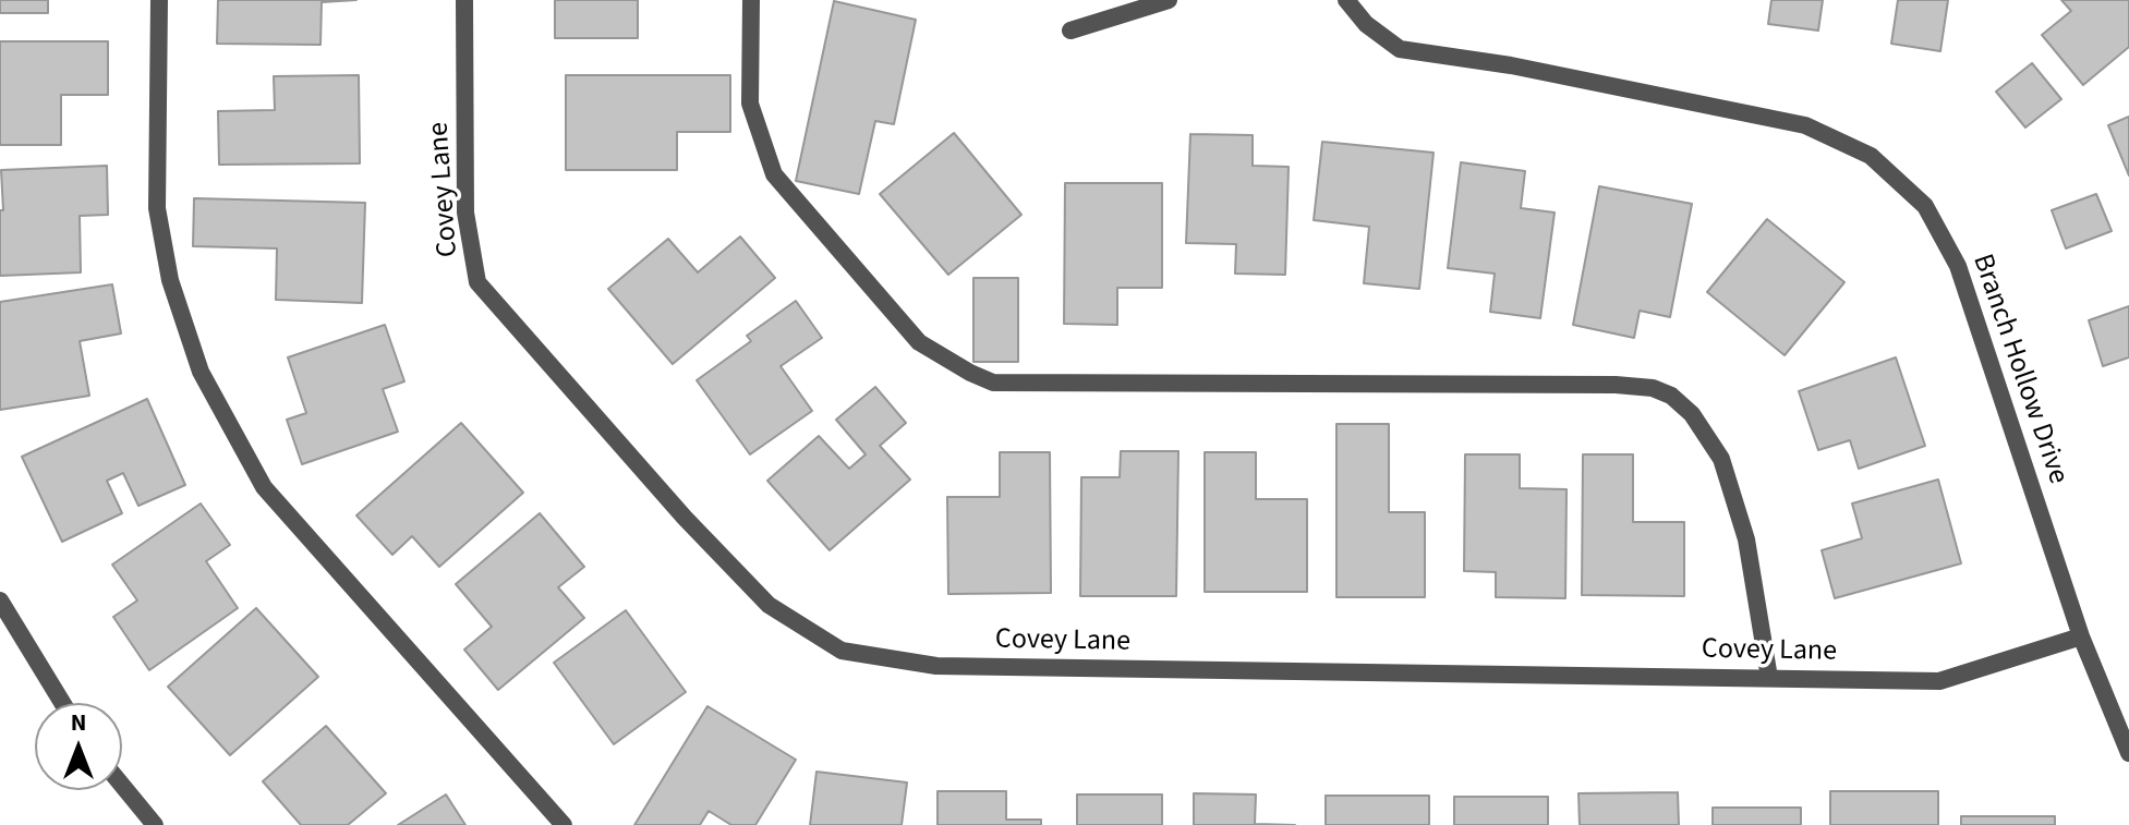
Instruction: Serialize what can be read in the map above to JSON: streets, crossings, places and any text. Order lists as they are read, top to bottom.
{
  "streets": {
    "street": ["Covey Lane", "Branch Hollow Drive"]
  },
  "crossings": [
    ["Covey Lane", "Branch Hollow Drive"]
  ],
  "north": "top"
}
